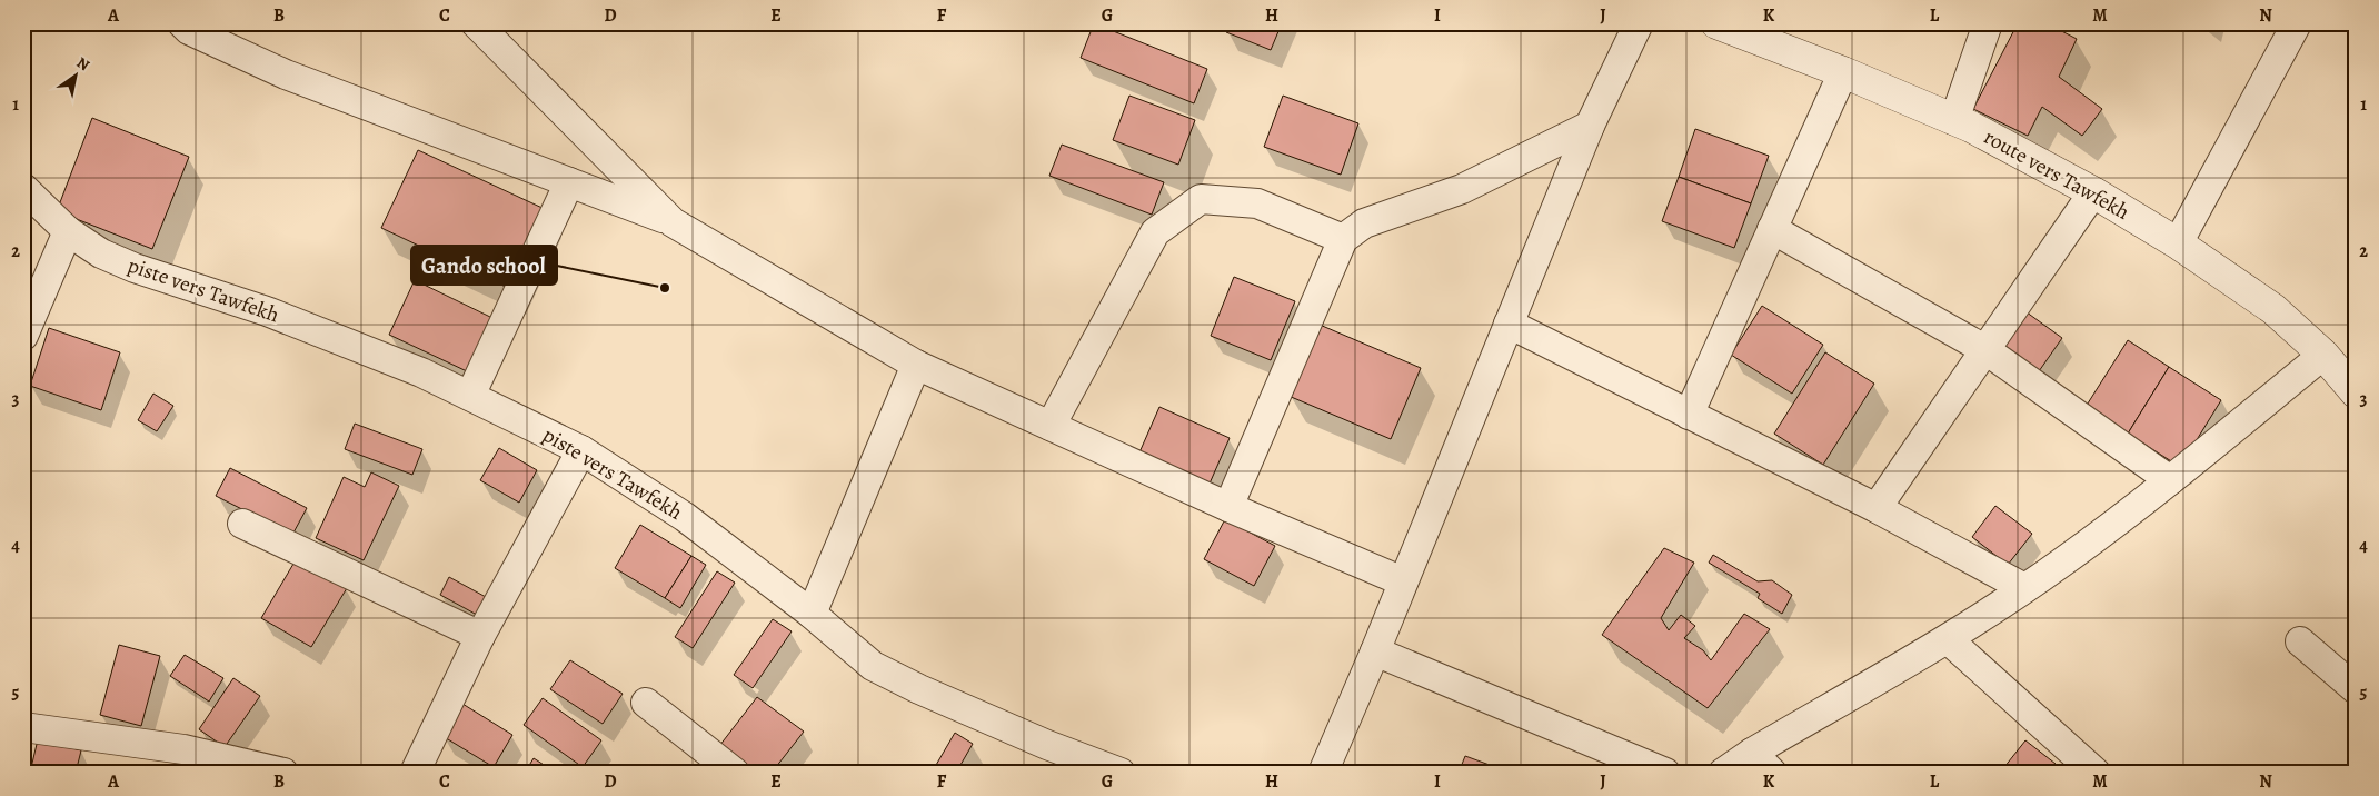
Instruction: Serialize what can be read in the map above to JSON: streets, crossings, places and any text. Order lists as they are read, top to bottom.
{
  "streets": {
    "street": ["route vers Tawfekh", "piste vers Tawfekh"]
  },
  "places": ["Gando school"],
  "north": "top right",
  "grid": {
    "columns": [
      "A",
      "B",
      "C",
      "D",
      "E",
      "F",
      "G",
      "H",
      "I",
      "J",
      "K",
      "L",
      "M",
      "N"
    ],
    "rows": [
      "1",
      "2",
      "3",
      "4",
      "5"
    ]
  }
}
